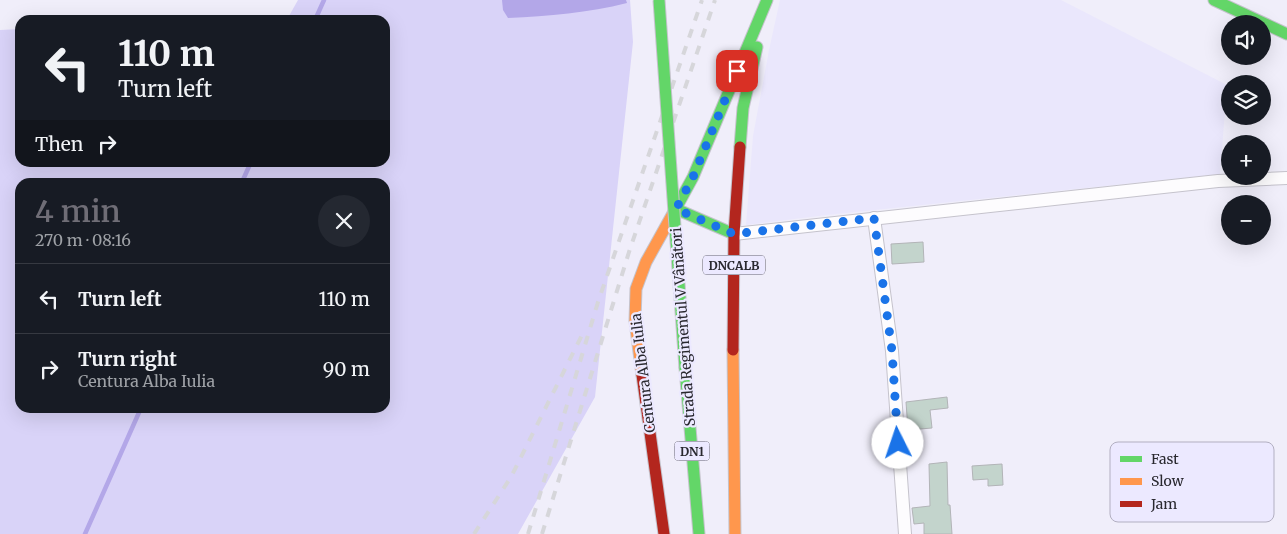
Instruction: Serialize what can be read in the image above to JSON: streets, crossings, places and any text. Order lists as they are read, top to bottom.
{
  "streets": {
    "main road": [
      "DNCALB",
      "Strada Regimentul V Vânători",
      "Centura Alba Iulia",
      "DN1"
    ]
  },
  "legend": ["Fast", "Slow", "Jam"],
  "page": {
    "map_buttons": ["+", "−"],
    "turn": ["110 m", "Turn left"],
    "then": "Then",
    "heading": ["4 min", "270 m · 08:16"],
    "list": [
      {
        "name": "Turn left",
        "value": "110 m"
      },
      {
        "name": "Turn right",
        "note": "Centura Alba Iulia",
        "value": "90 m"
      }
    ]
  }
}
